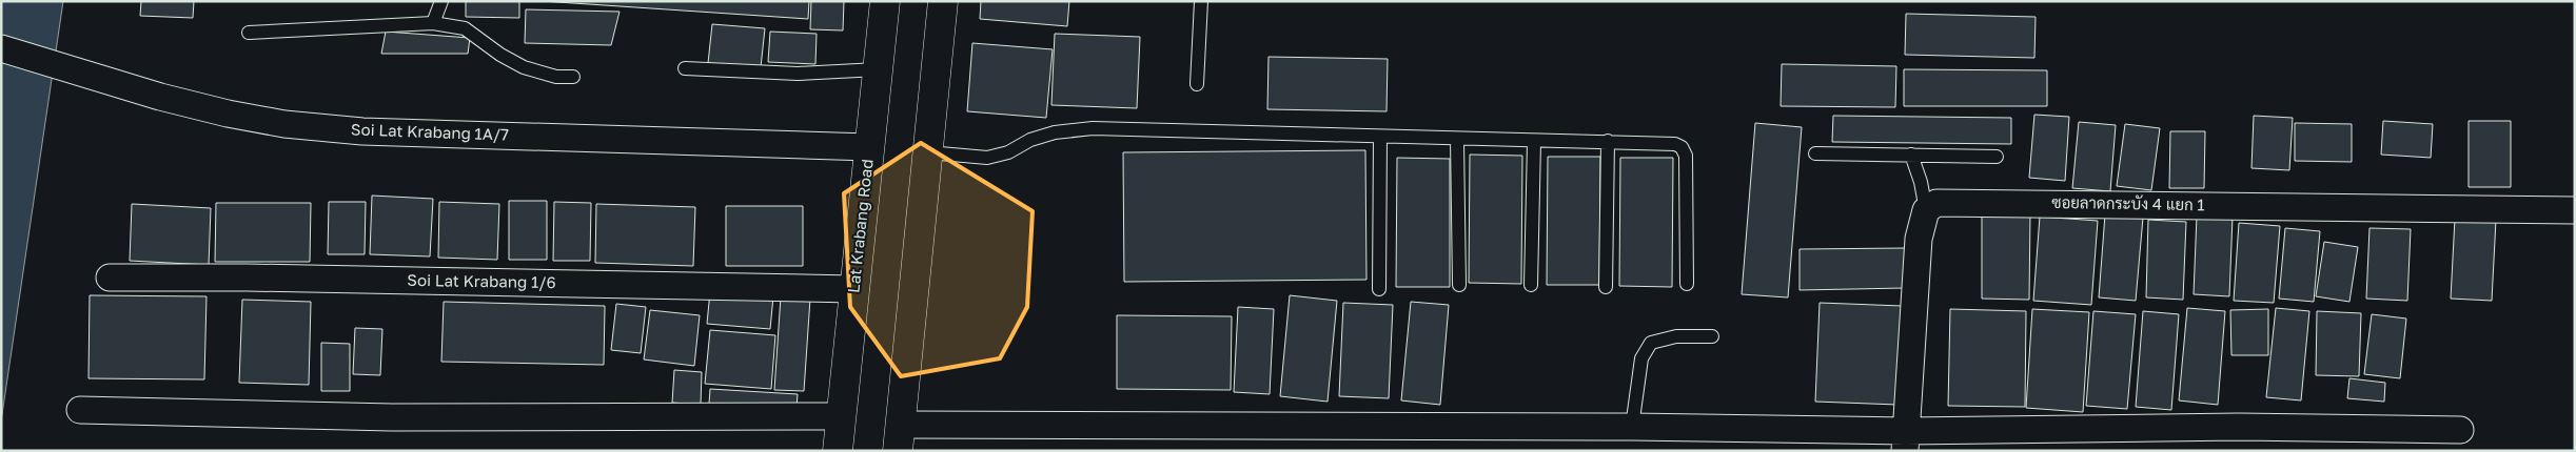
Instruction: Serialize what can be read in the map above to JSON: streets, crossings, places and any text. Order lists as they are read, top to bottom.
{
  "streets": {
    "main road": ["Lat Krabang Road"],
    "street": ["Soi Lat Krabang 1A/7", "ซอยลาดกระบัง 4 แยก 1", "Soi Lat Krabang 1/6"]
  },
  "crossings": [
    ["Soi Lat Krabang 1A/7", "Lat Krabang Road"],
    ["Lat Krabang Road", "Soi Lat Krabang 1/6"]
  ]
}
